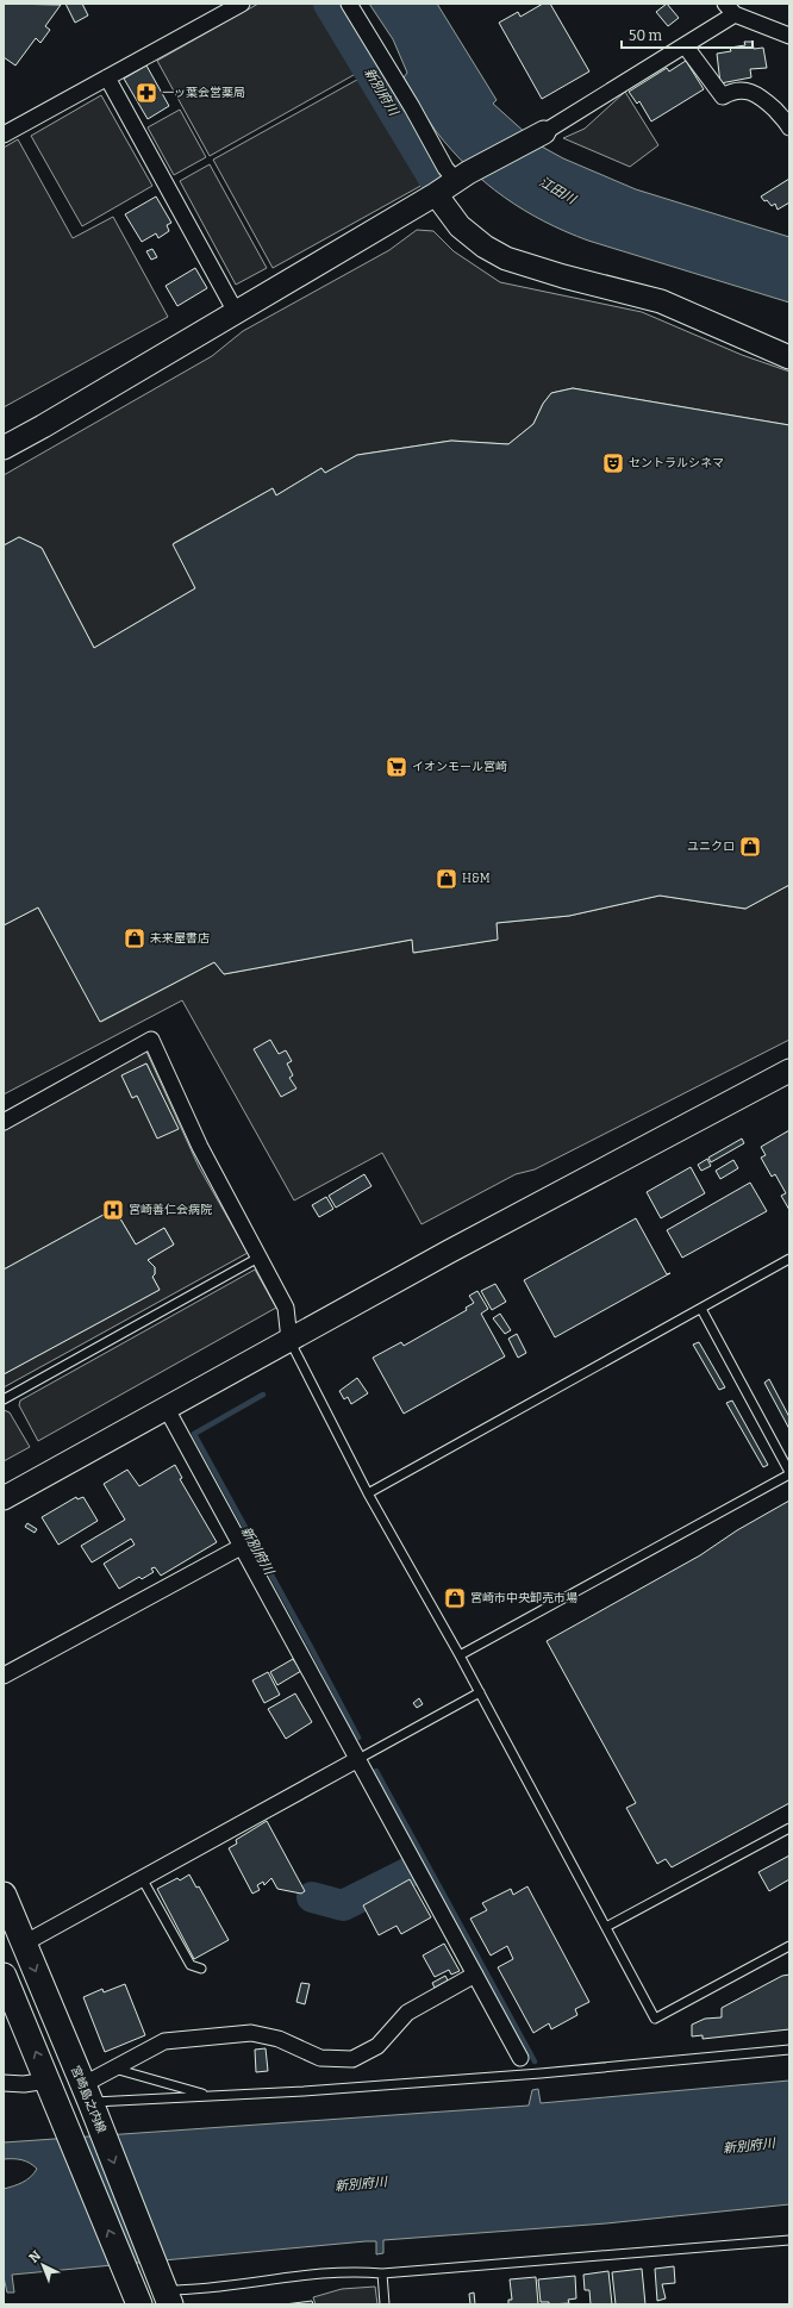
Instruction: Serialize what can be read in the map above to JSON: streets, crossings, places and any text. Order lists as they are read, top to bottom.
{
  "streets": {
    "main road": ["宮崎島之内線"]
  },
  "water": ["新別府川", "江田川"],
  "places": {
    "pharmacy": ["一ッ葉会営薬局"],
    "theatre": ["セントラルシネマ"],
    "supermarket": ["イオンモール宮崎"],
    "shop": [
      "ユニクロ",
      "H&M",
      "未来屋書店",
      "宮崎市中央卸売市場"
    ],
    "hospital": ["宮崎善仁会病院"]
  },
  "scale_bar": "50 m",
  "north": "top left"
}
